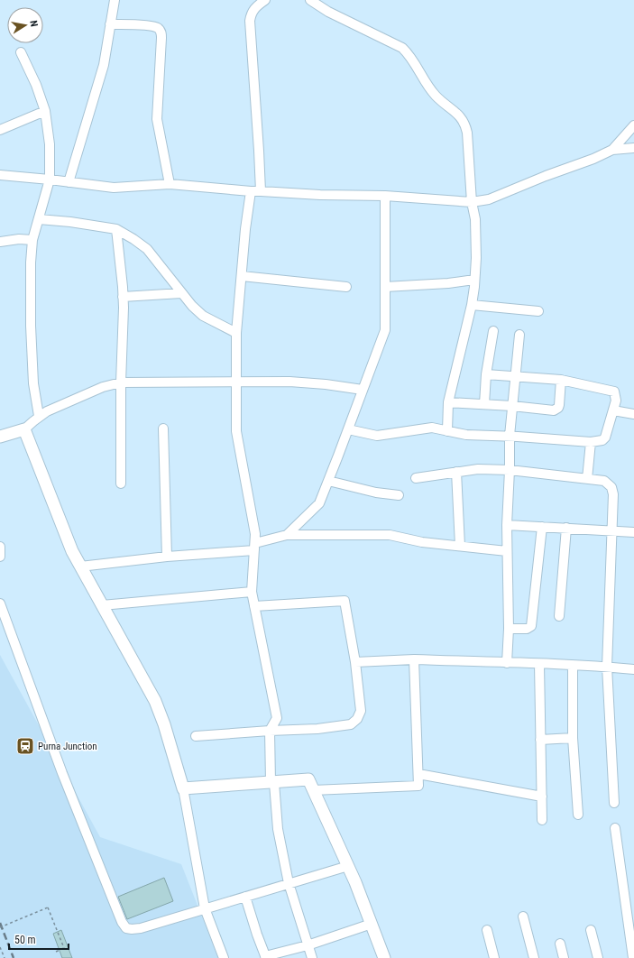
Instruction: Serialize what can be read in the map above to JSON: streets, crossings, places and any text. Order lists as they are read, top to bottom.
{
  "places": {
    "station": ["Purna Junction"]
  },
  "scale_bar": "50 m",
  "north": "right"
}
